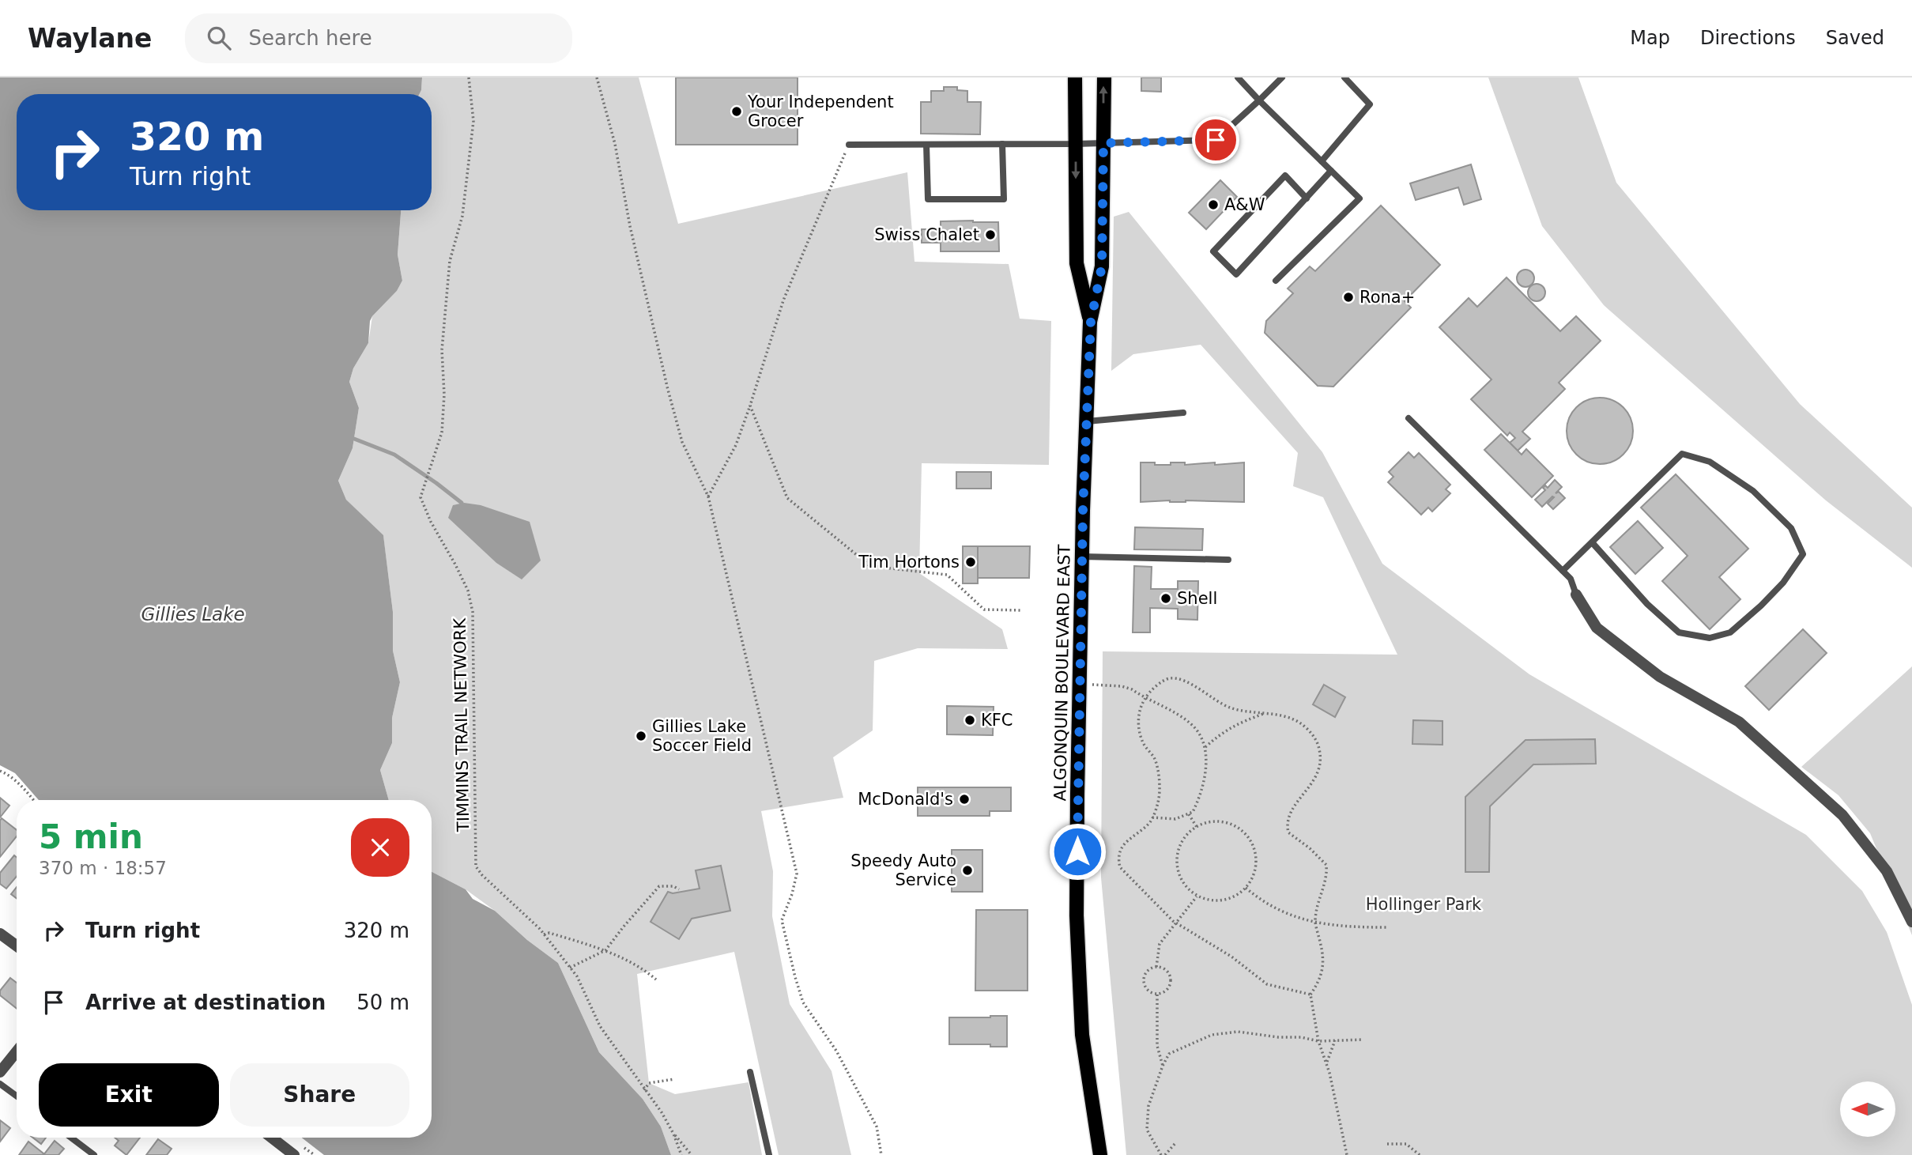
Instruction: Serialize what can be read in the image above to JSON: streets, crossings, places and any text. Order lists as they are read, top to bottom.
{
  "streets": {
    "main road": ["ALGONQUIN BOULEVARD EAST"],
    "path": ["TIMMINS TRAIL NETWORK"]
  },
  "water": ["Gillies Lake"],
  "parks": ["Hollinger Park"],
  "places": [
    "Your Independent Grocer",
    "A&W",
    "Swiss Chalet",
    "Rona+",
    "Tim Hortons",
    "Shell",
    "KFC",
    "Gillies Lake Soccer Field",
    "McDonald's",
    "Speedy Auto Service"
  ],
  "north": "left",
  "page": {
    "header": "Waylane",
    "search": "Search here",
    "nav": ["Map", "Directions", "Saved"],
    "turn": ["320 m", "Turn right"],
    "heading": ["5 min", "370 m · 18:57"],
    "list": [
      {
        "name": "Turn right",
        "value": "320 m"
      },
      {
        "name": "Arrive at destination",
        "value": "50 m"
      }
    ],
    "buttons": ["Exit", "Share"]
  }
}
